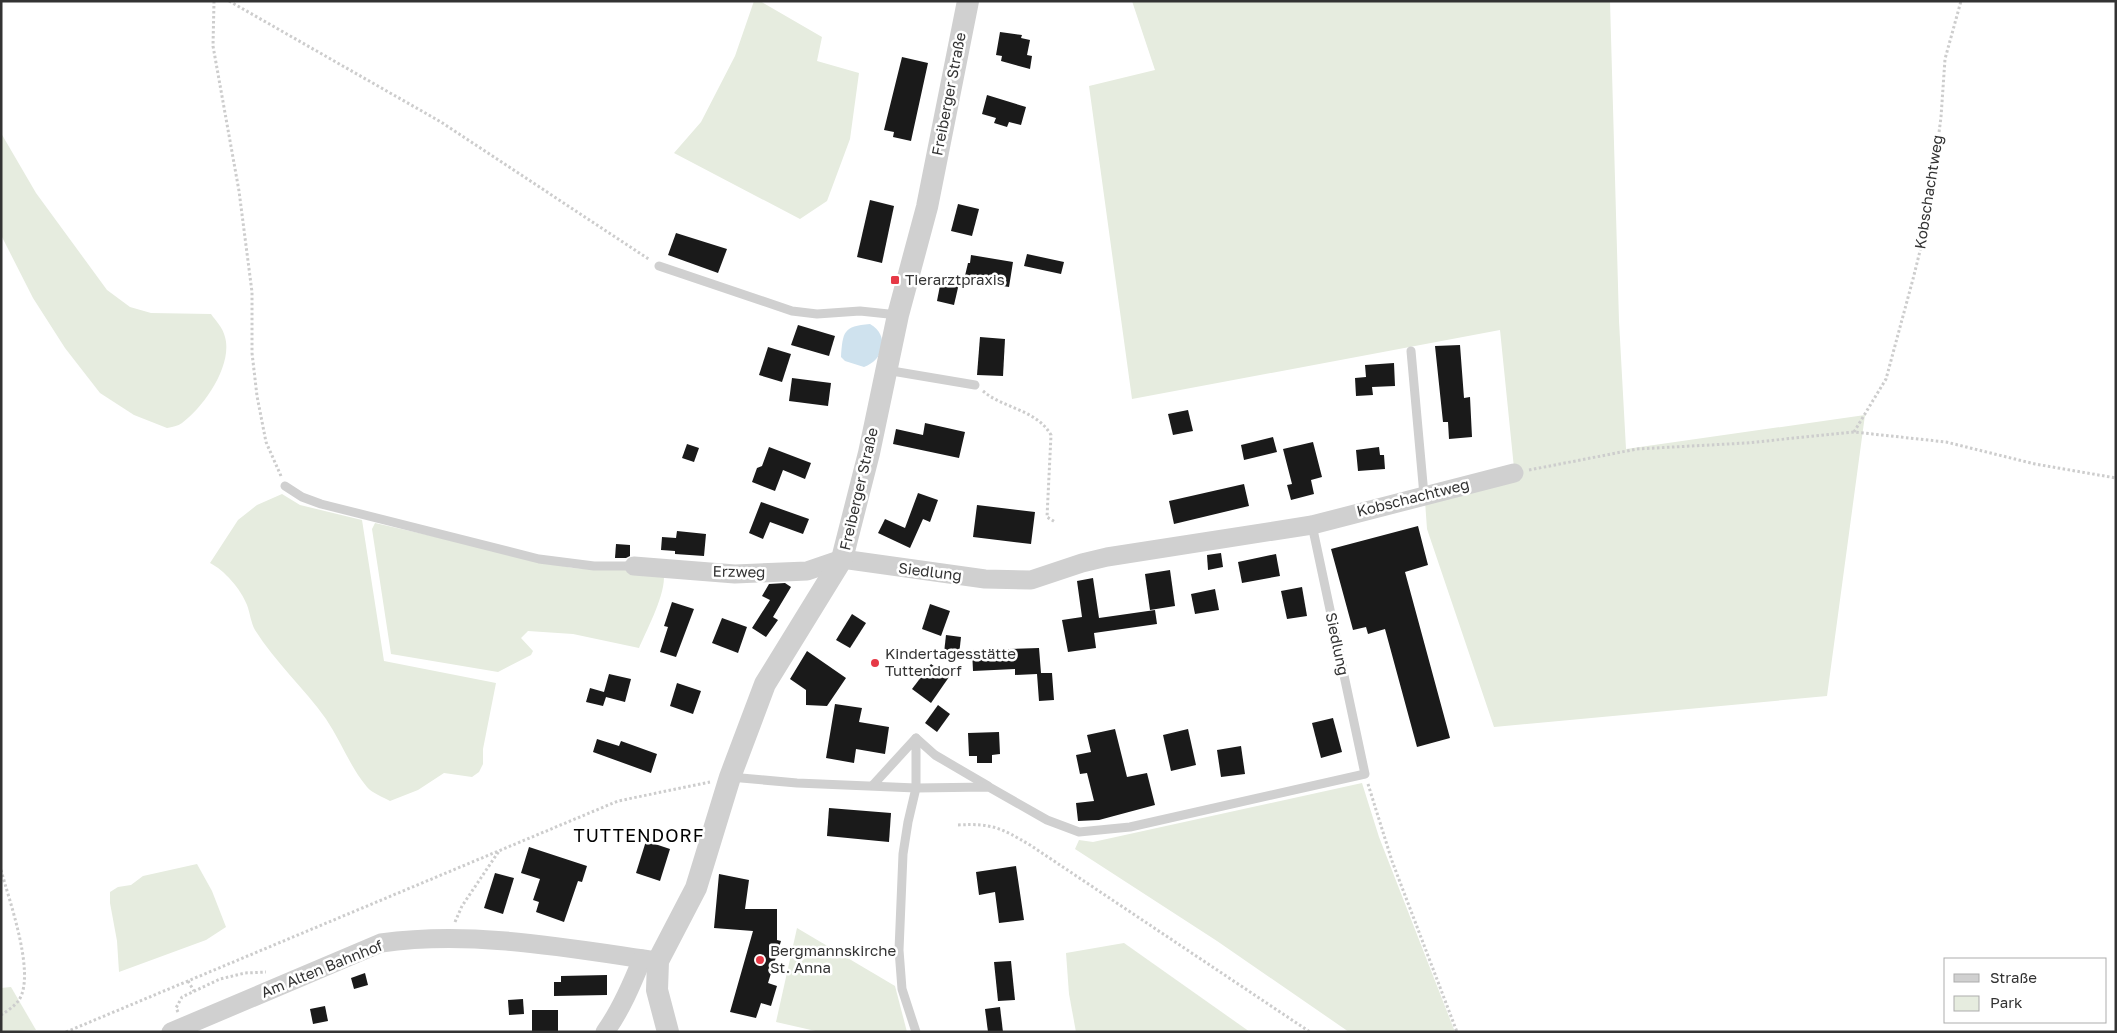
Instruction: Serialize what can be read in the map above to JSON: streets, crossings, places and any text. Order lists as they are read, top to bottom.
{
  "streets": {
    "street": [
      "Freiberger Straße",
      "Kobschachtweg",
      "Erzweg",
      "Siedlung",
      "Am Alten Bahnhof"
    ]
  },
  "crossings": [
    ["Freiberger Straße", "Erzweg"],
    ["Freiberger Straße", "Siedlung"],
    ["Freiberger Straße", "Am Alten Bahnhof"],
    ["Kobschachtweg", "Siedlung"],
    ["Erzweg", "Siedlung"]
  ],
  "districts": ["TUTTENDORF"],
  "places": {
    "transit": ["Tierarztpraxis"],
    "other": ["Kindertagesstätte Tuttendorf", "Bergmannskirche St. Anna"]
  },
  "legend": ["Straße", "Park"]
}
